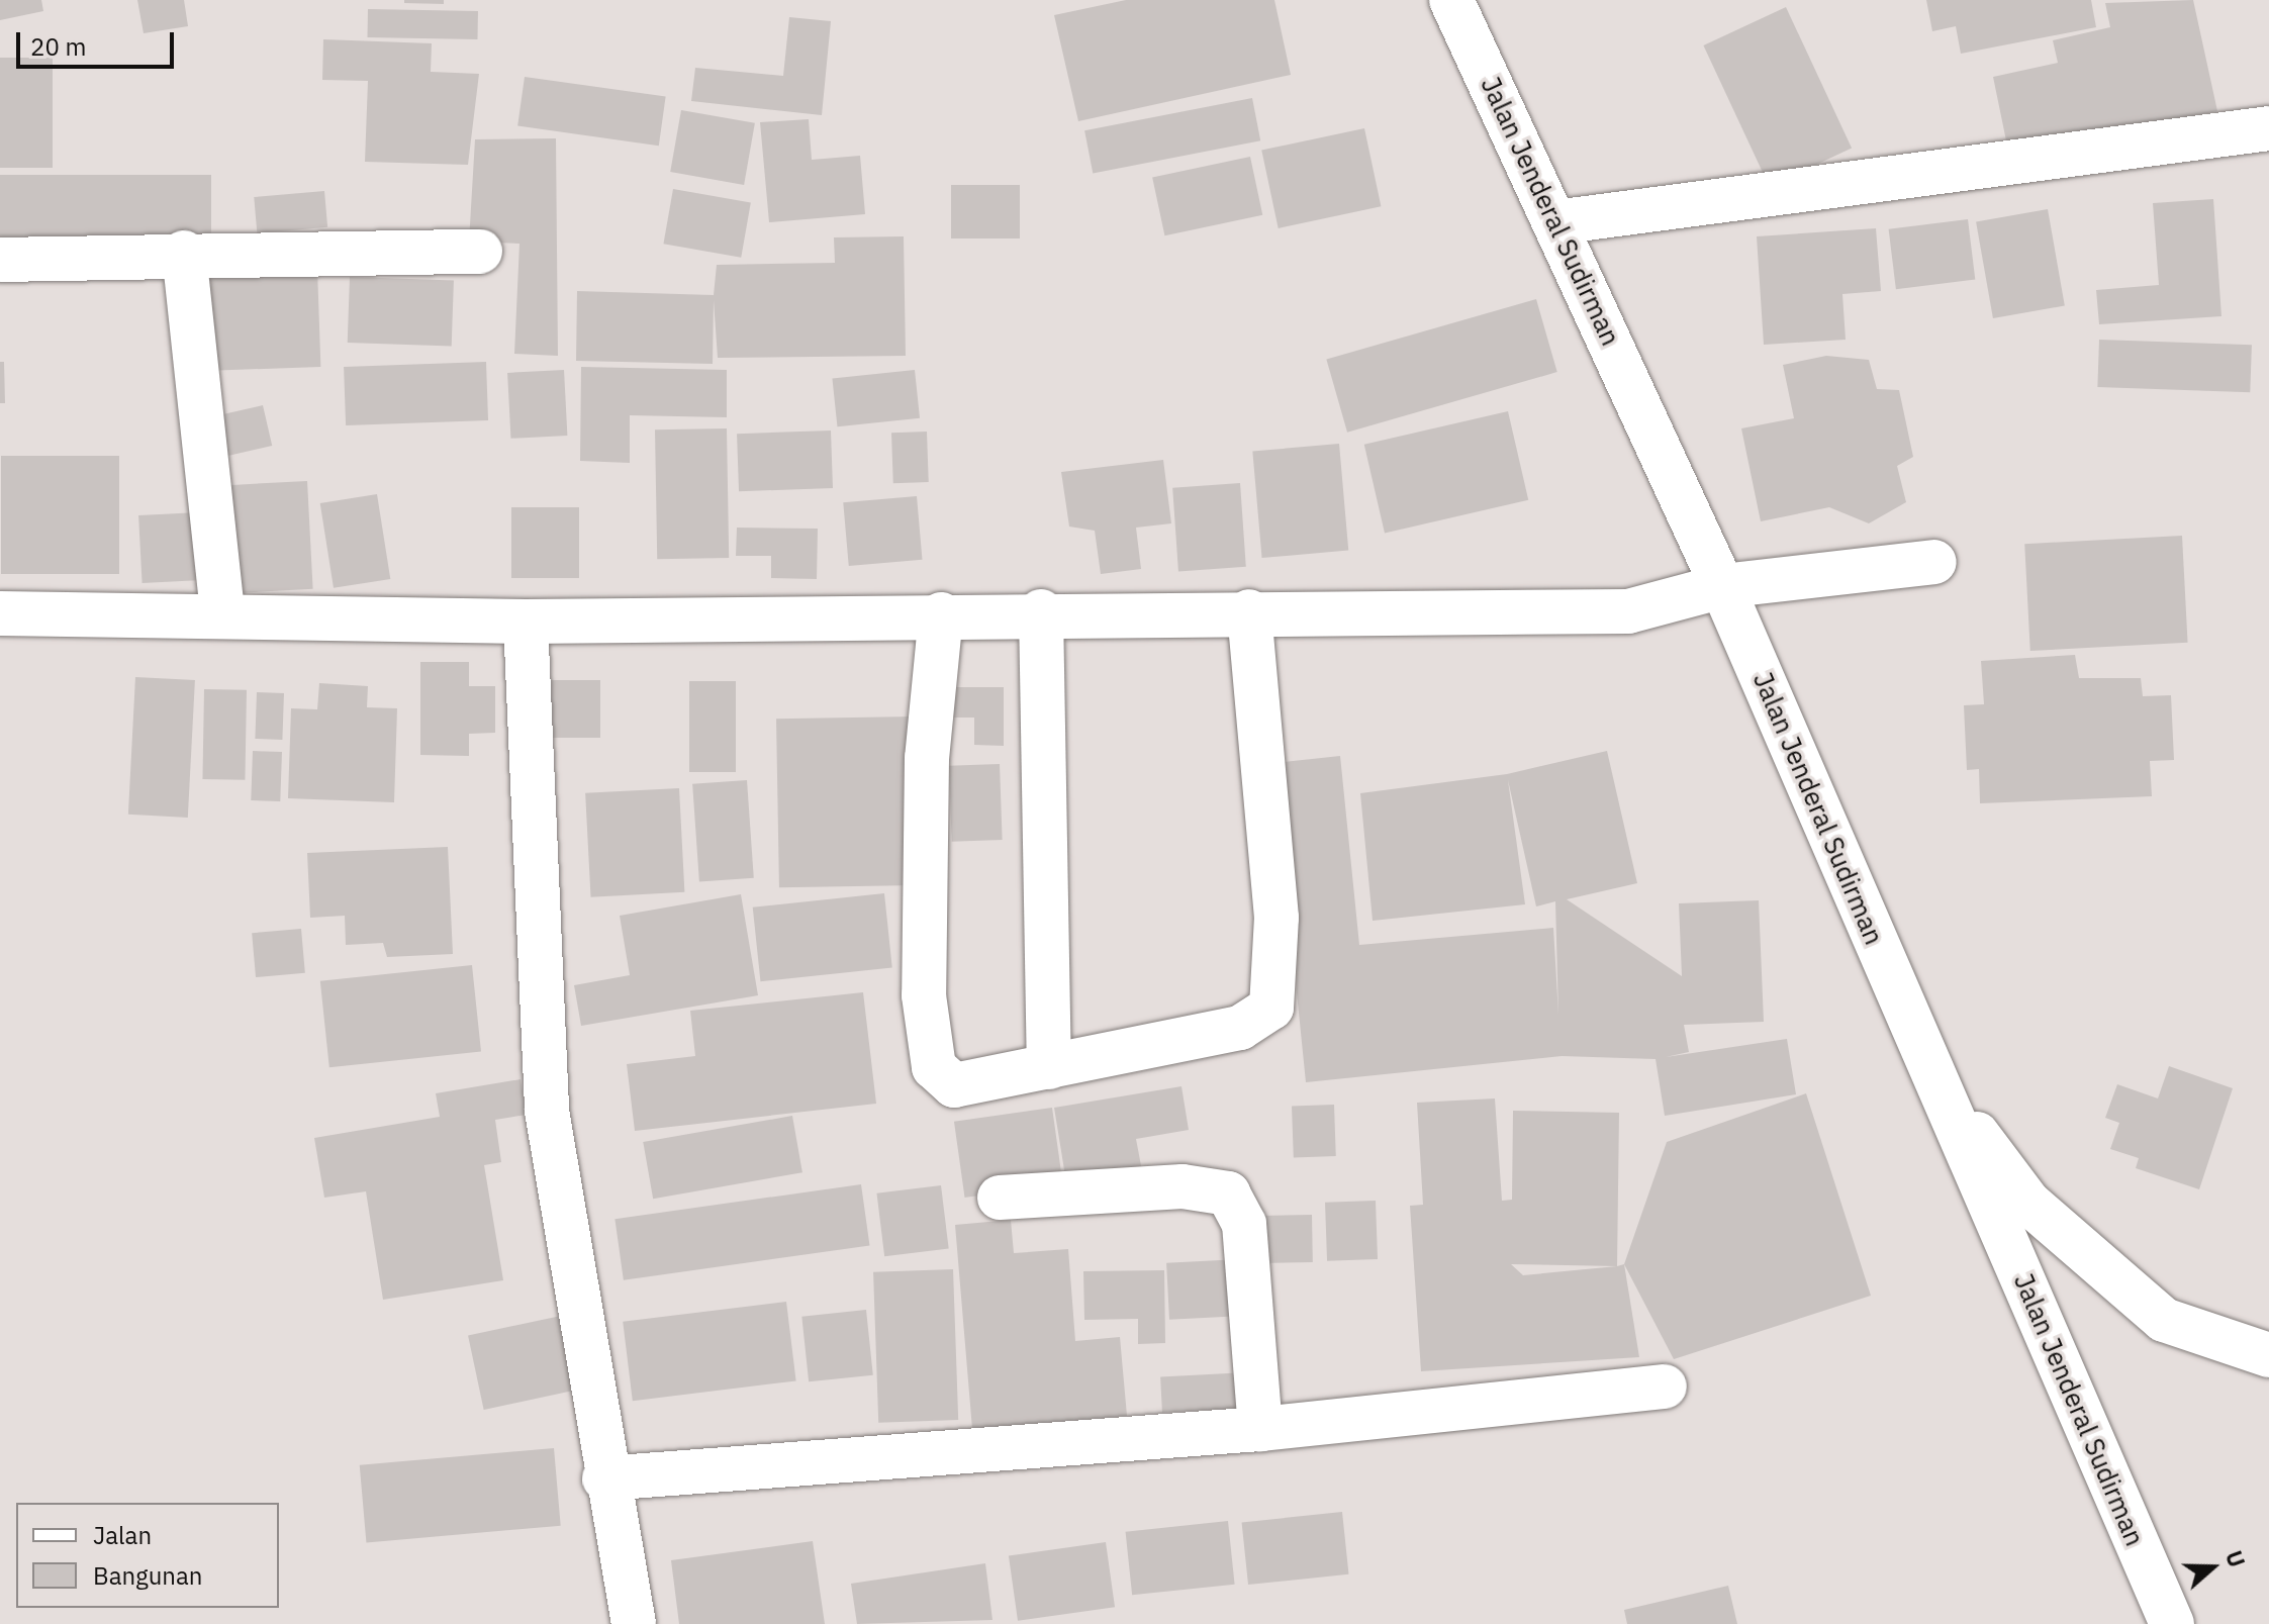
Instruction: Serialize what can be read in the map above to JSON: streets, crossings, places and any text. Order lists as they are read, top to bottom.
{
  "streets": {
    "street": ["Jalan Jenderal Sudirman"]
  },
  "legend": ["Jalan", "Bangunan"],
  "scale_bar": "20 m",
  "north": "right"
}
